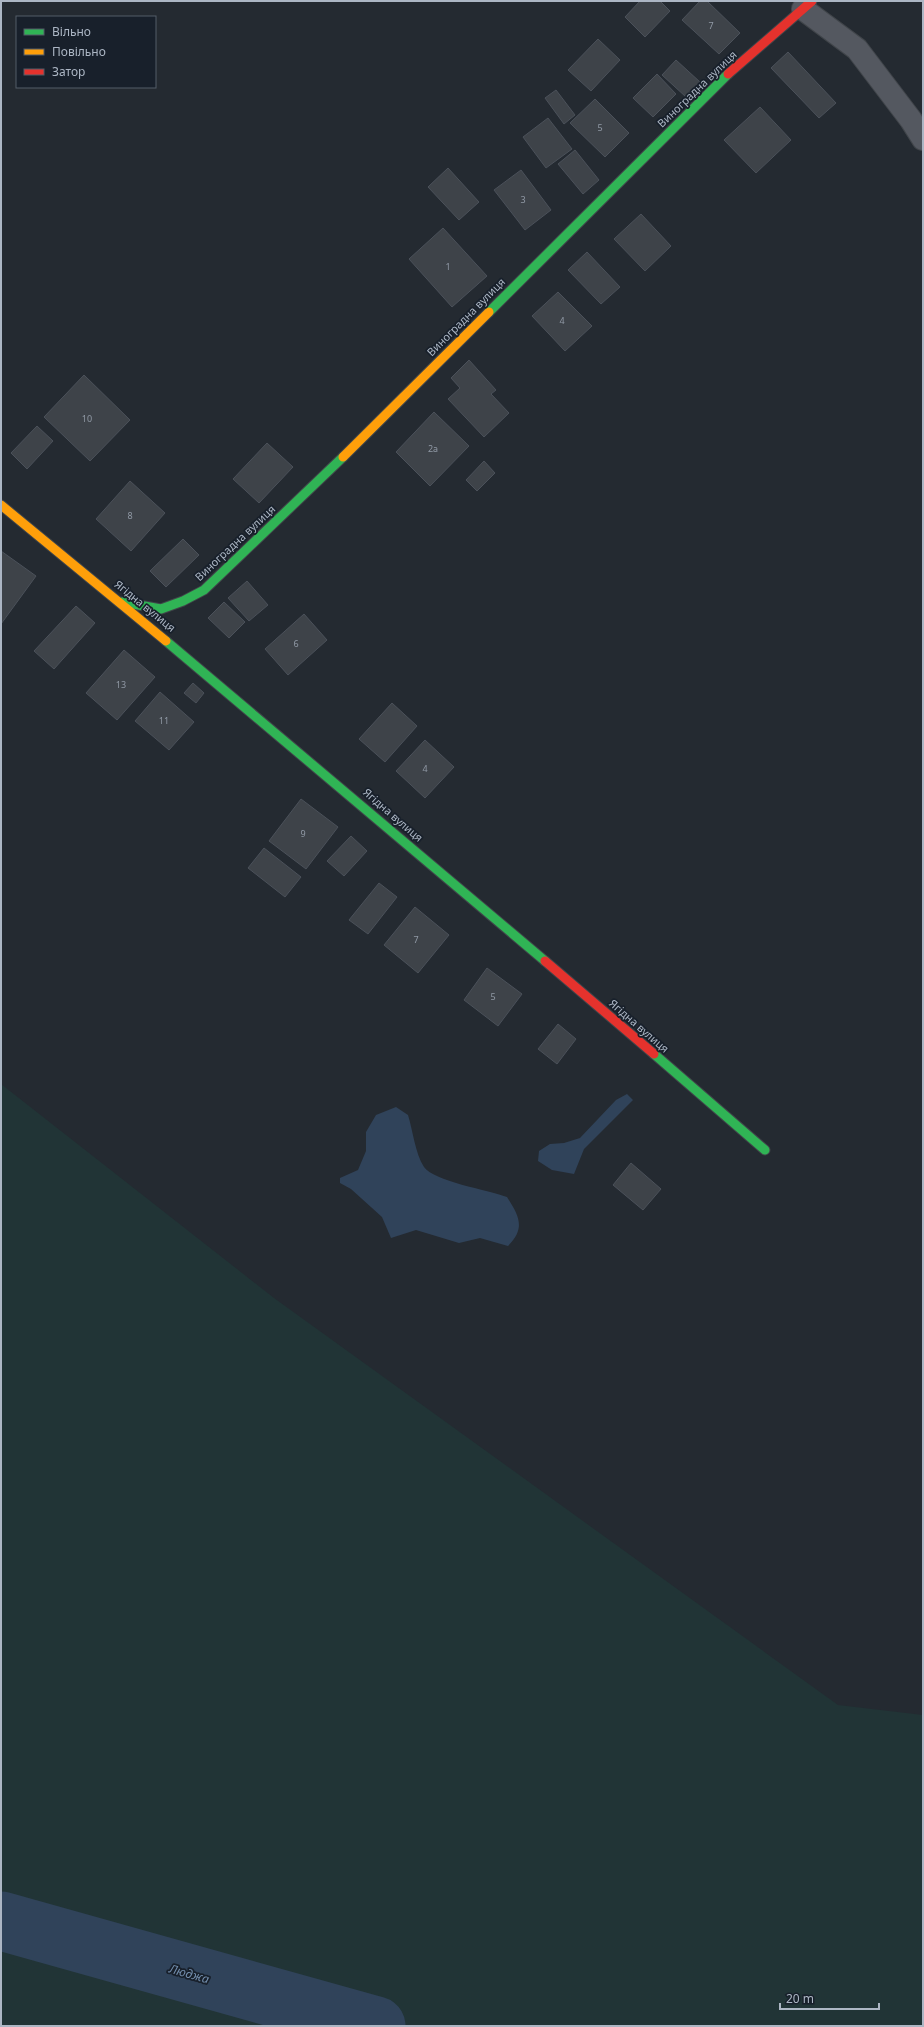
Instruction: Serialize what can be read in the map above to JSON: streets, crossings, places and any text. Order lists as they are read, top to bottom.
{
  "streets": {
    "street": ["Виноградна вулиця", "Ягідна вулиця"]
  },
  "crossings": [
    ["Виноградна вулиця", "Ягідна вулиця"]
  ],
  "water": ["Люджа"],
  "house_numbers": [
    "7",
    "5",
    "3",
    "1",
    "4",
    "10",
    "2а",
    "8",
    "6",
    "13",
    "11",
    "4",
    "9",
    "7",
    "5"
  ],
  "legend": ["Вільно", "Повільно", "Затор"],
  "scale_bar": "20 m"
}
